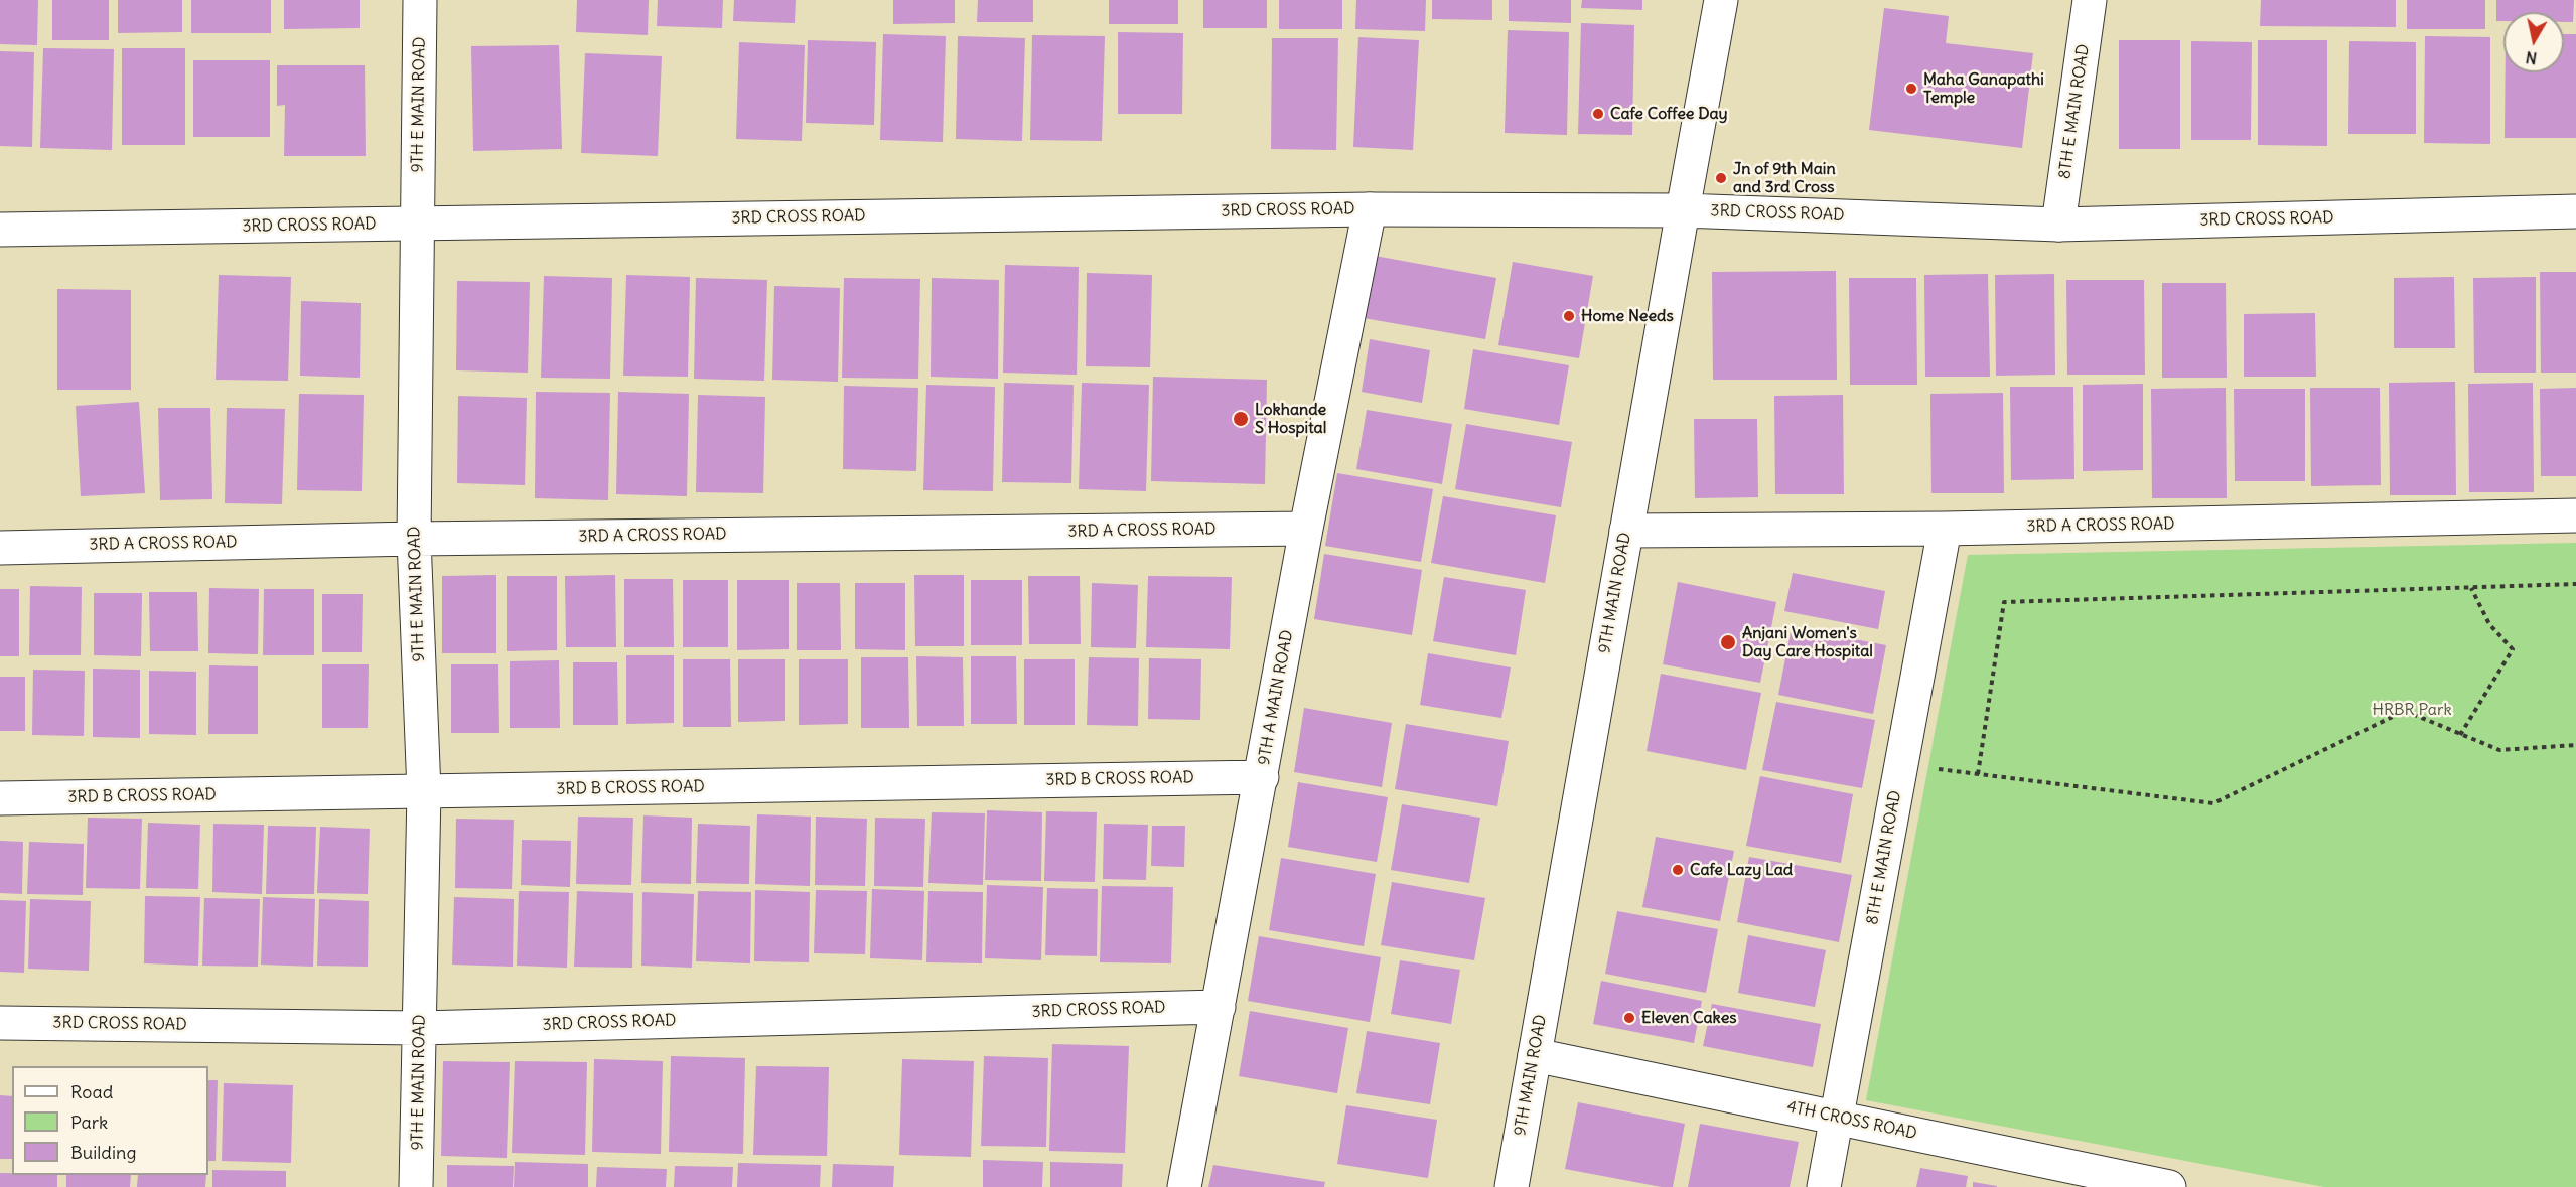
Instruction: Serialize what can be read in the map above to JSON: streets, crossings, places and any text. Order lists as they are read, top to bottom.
{
  "streets": {
    "street": [
      "9TH E MAIN ROAD",
      "8TH E MAIN ROAD",
      "3RD CROSS ROAD",
      "3RD A CROSS ROAD",
      "9TH MAIN ROAD",
      "9TH A MAIN ROAD",
      "3RD B CROSS ROAD",
      "4TH CROSS ROAD"
    ]
  },
  "crossings": [
    ["9TH E MAIN ROAD", "3RD CROSS ROAD"],
    ["9TH E MAIN ROAD", "3RD A CROSS ROAD"],
    ["9TH E MAIN ROAD", "3RD B CROSS ROAD"],
    ["8TH E MAIN ROAD", "3RD CROSS ROAD"],
    ["8TH E MAIN ROAD", "3RD A CROSS ROAD"],
    ["8TH E MAIN ROAD", "4TH CROSS ROAD"],
    ["3RD CROSS ROAD", "9TH MAIN ROAD"],
    ["3RD CROSS ROAD", "9TH A MAIN ROAD"],
    ["3RD A CROSS ROAD", "9TH MAIN ROAD"],
    ["3RD A CROSS ROAD", "9TH A MAIN ROAD"],
    ["9TH MAIN ROAD", "4TH CROSS ROAD"],
    ["9TH A MAIN ROAD", "3RD B CROSS ROAD"]
  ],
  "parks": ["HRBR Park"],
  "places": [
    "Maha Ganapathi Temple",
    "Cafe Coffee Day",
    "Jn of 9th Main and 3rd Cross",
    "Home Needs",
    "Lokhande S Hospital",
    "Anjani Women's Day Care Hospital",
    "Cafe Lazy Lad",
    "Eleven Cakes"
  ],
  "legend": ["Road", "Park", "Building"],
  "north": "bottom"
}
